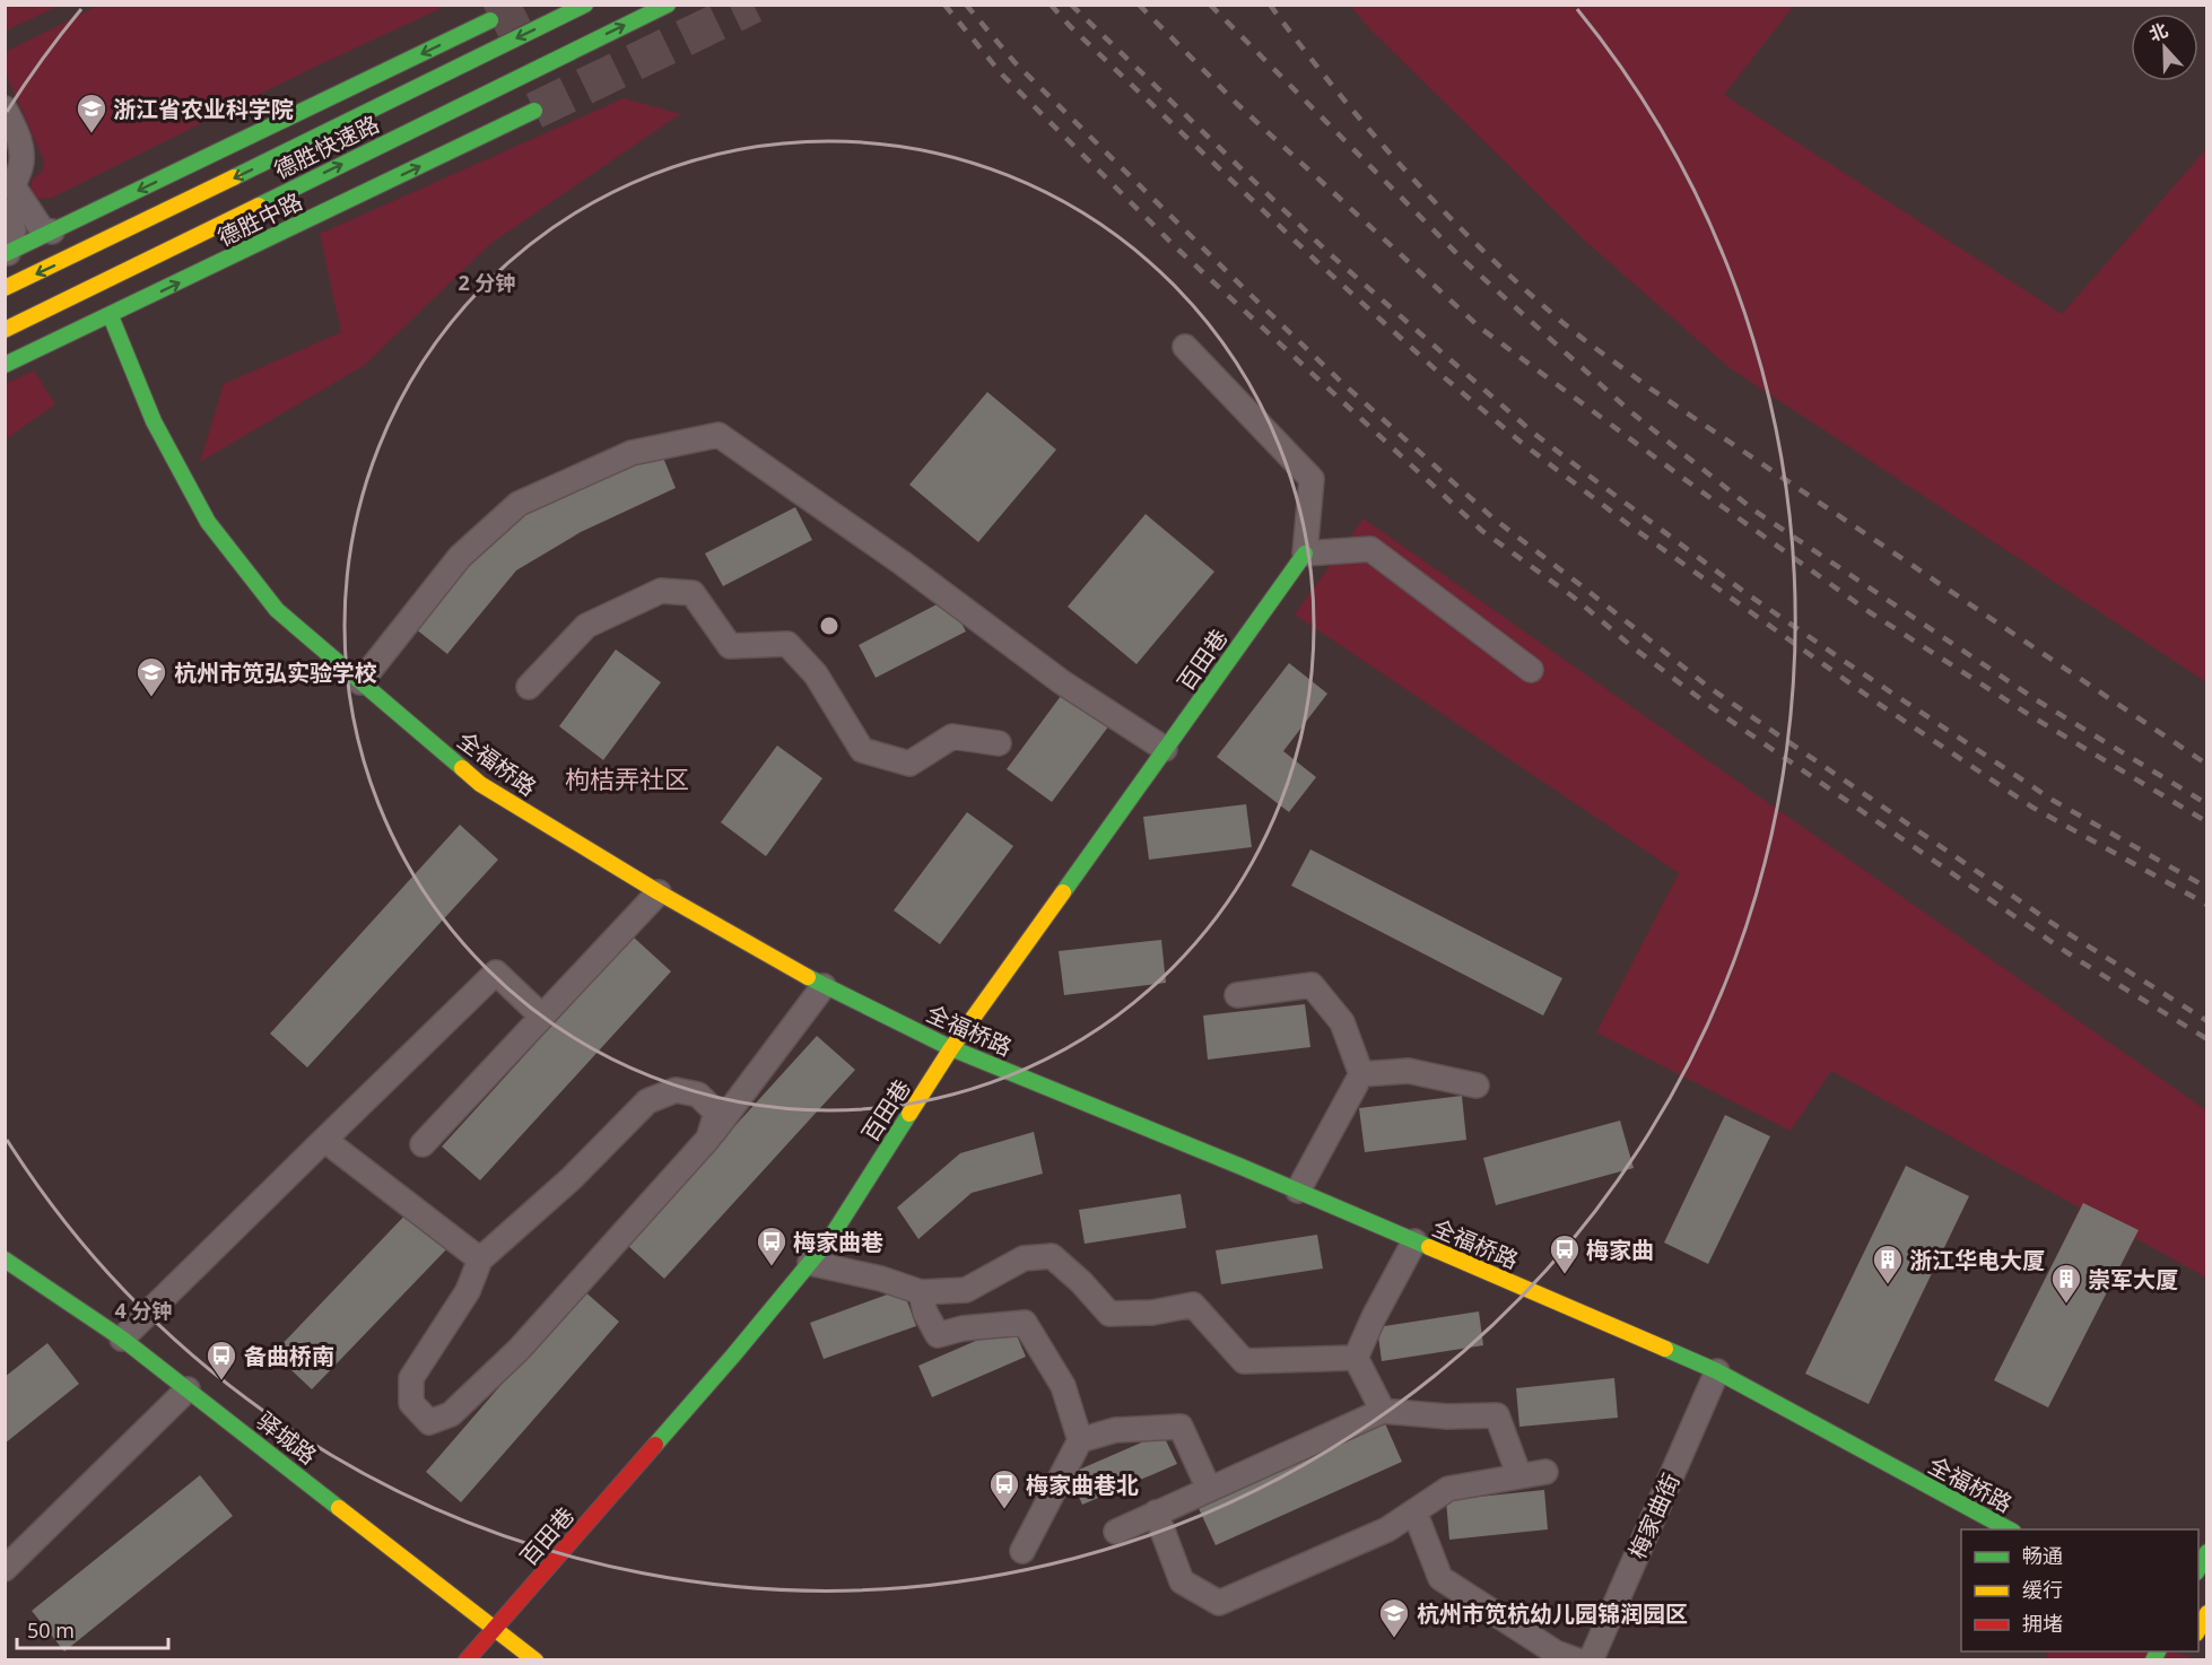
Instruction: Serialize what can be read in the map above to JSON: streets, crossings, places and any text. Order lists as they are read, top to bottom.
{
  "streets": {
    "main road": [
      "德胜快速路",
      "德胜中路",
      "百田巷",
      "全福桥路",
      "驿城路"
    ],
    "street": ["梅家曲街"]
  },
  "crossings": [
    ["德胜中路", "全福桥路"],
    ["百田巷", "全福桥路"],
    ["百田巷", "驿城路"],
    ["全福桥路", "梅家曲街"]
  ],
  "districts": ["枸桔弄社区"],
  "places": {
    "school or university": ["浙江省农业科学院", "杭州市笕弘实验学校", "杭州市笕杭幼儿园锦润园区"],
    "bus stop": [
      "梅家曲巷",
      "梅家曲",
      "备曲桥南",
      "梅家曲巷北"
    ],
    "building": ["浙江华电大厦", "崇军大厦"]
  },
  "legend": ["畅通", "缓行", "拥堵"],
  "scale_bar": "50 m",
  "north": "top",
  "rings": ["2 分钟", "4 分钟"]
}
